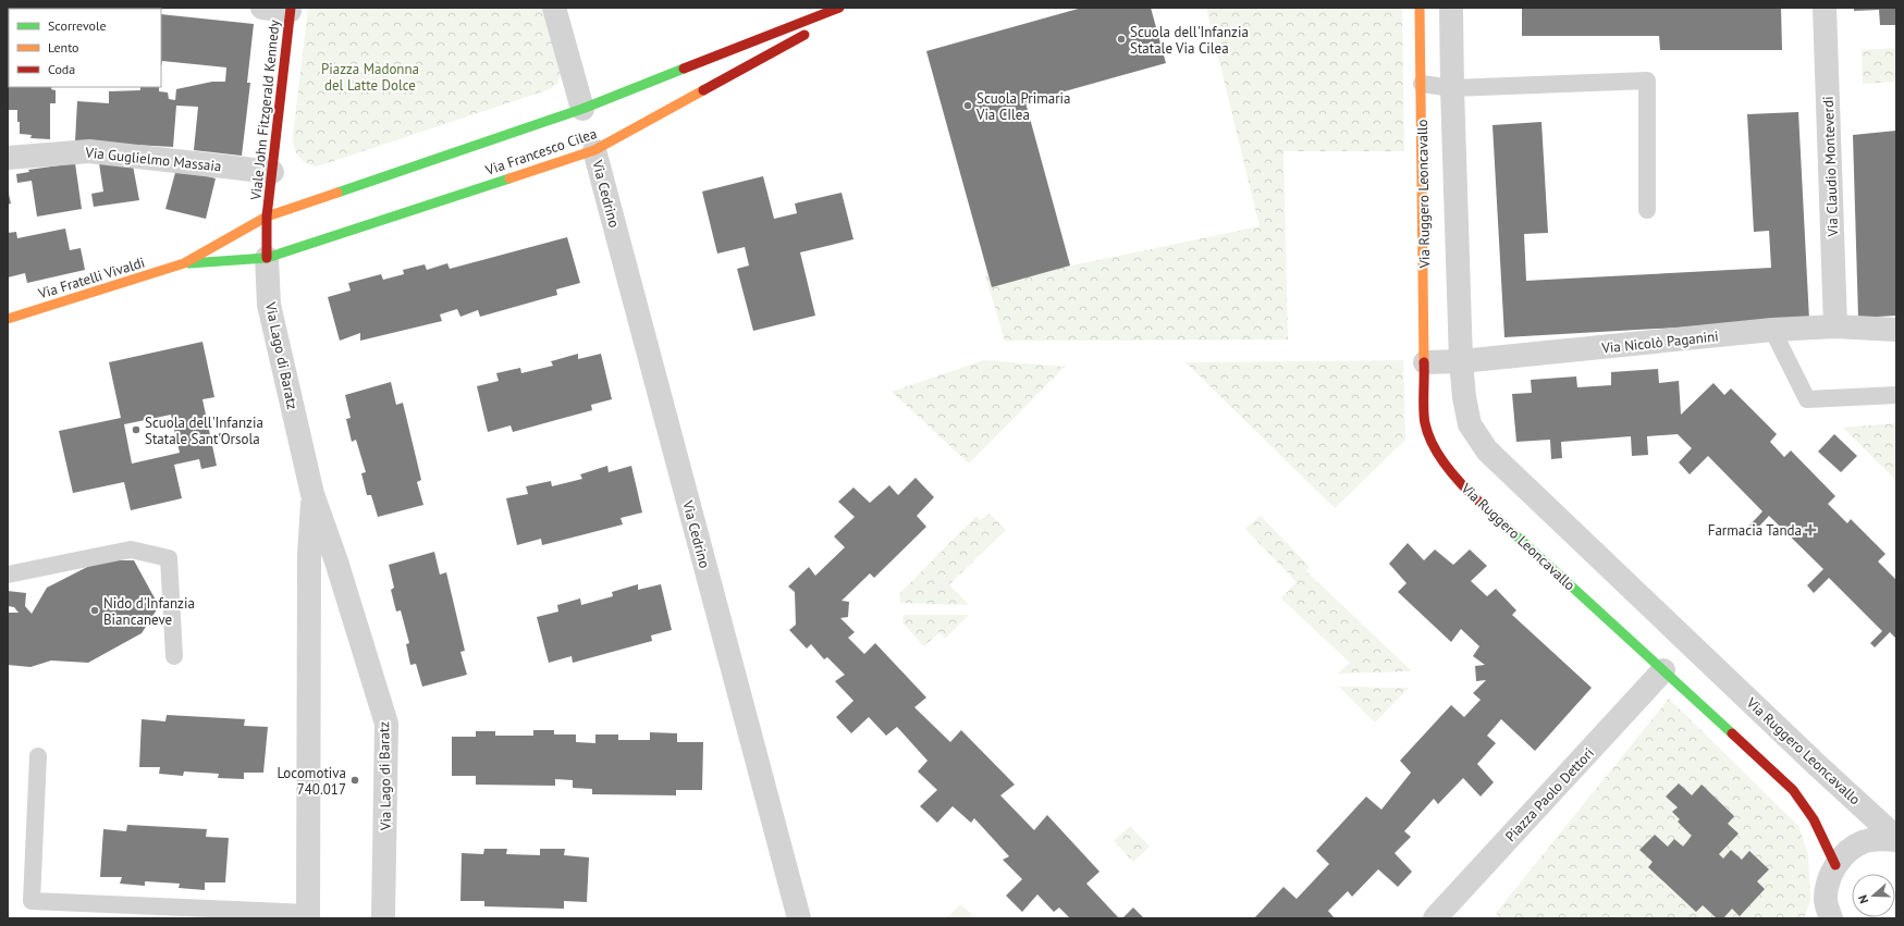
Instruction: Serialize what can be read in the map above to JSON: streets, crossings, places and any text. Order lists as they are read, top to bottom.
{
  "streets": {
    "street": [
      "Viale John Fitzgerald Kennedy",
      "Via Francesco Cilea",
      "Via Guglielmo Massaia",
      "Via Claudio Monteverdi",
      "Via Cedrino",
      "Via Ruggero Leoncavallo",
      "Via Fratelli Vivaldi",
      "Via Nicolò Paganini",
      "Via Lago di Baratz",
      "Piazza Paolo Dettori"
    ]
  },
  "crossings": [
    ["Viale John Fitzgerald Kennedy", "Via Francesco Cilea"],
    ["Viale John Fitzgerald Kennedy", "Via Guglielmo Massaia"],
    ["Viale John Fitzgerald Kennedy", "Via Fratelli Vivaldi"],
    ["Viale John Fitzgerald Kennedy", "Via Lago di Baratz"],
    ["Via Francesco Cilea", "Via Cedrino"],
    ["Via Francesco Cilea", "Via Fratelli Vivaldi"],
    ["Via Francesco Cilea", "Via Lago di Baratz"],
    ["Via Claudio Monteverdi", "Via Nicolò Paganini"],
    ["Via Ruggero Leoncavallo", "Via Nicolò Paganini"],
    ["Via Ruggero Leoncavallo", "Piazza Paolo Dettori"],
    ["Via Fratelli Vivaldi", "Via Lago di Baratz"]
  ],
  "parks": ["Piazza Madonna del Latte Dolce"],
  "places": {
    "other": [
      "Scuola dell'Infanzia Statale Via Cilea",
      "Scuola Primaria Via CIlea",
      "Scuola dell'Infanzia Statale Sant'Orsola",
      "Nido d'Infanzia Biancaneve",
      "Locomotiva 740.017"
    ],
    "health": ["Farmacia Tanda"]
  },
  "legend": ["Scorrevole", "Lento", "Coda"],
  "north": "left"
}
